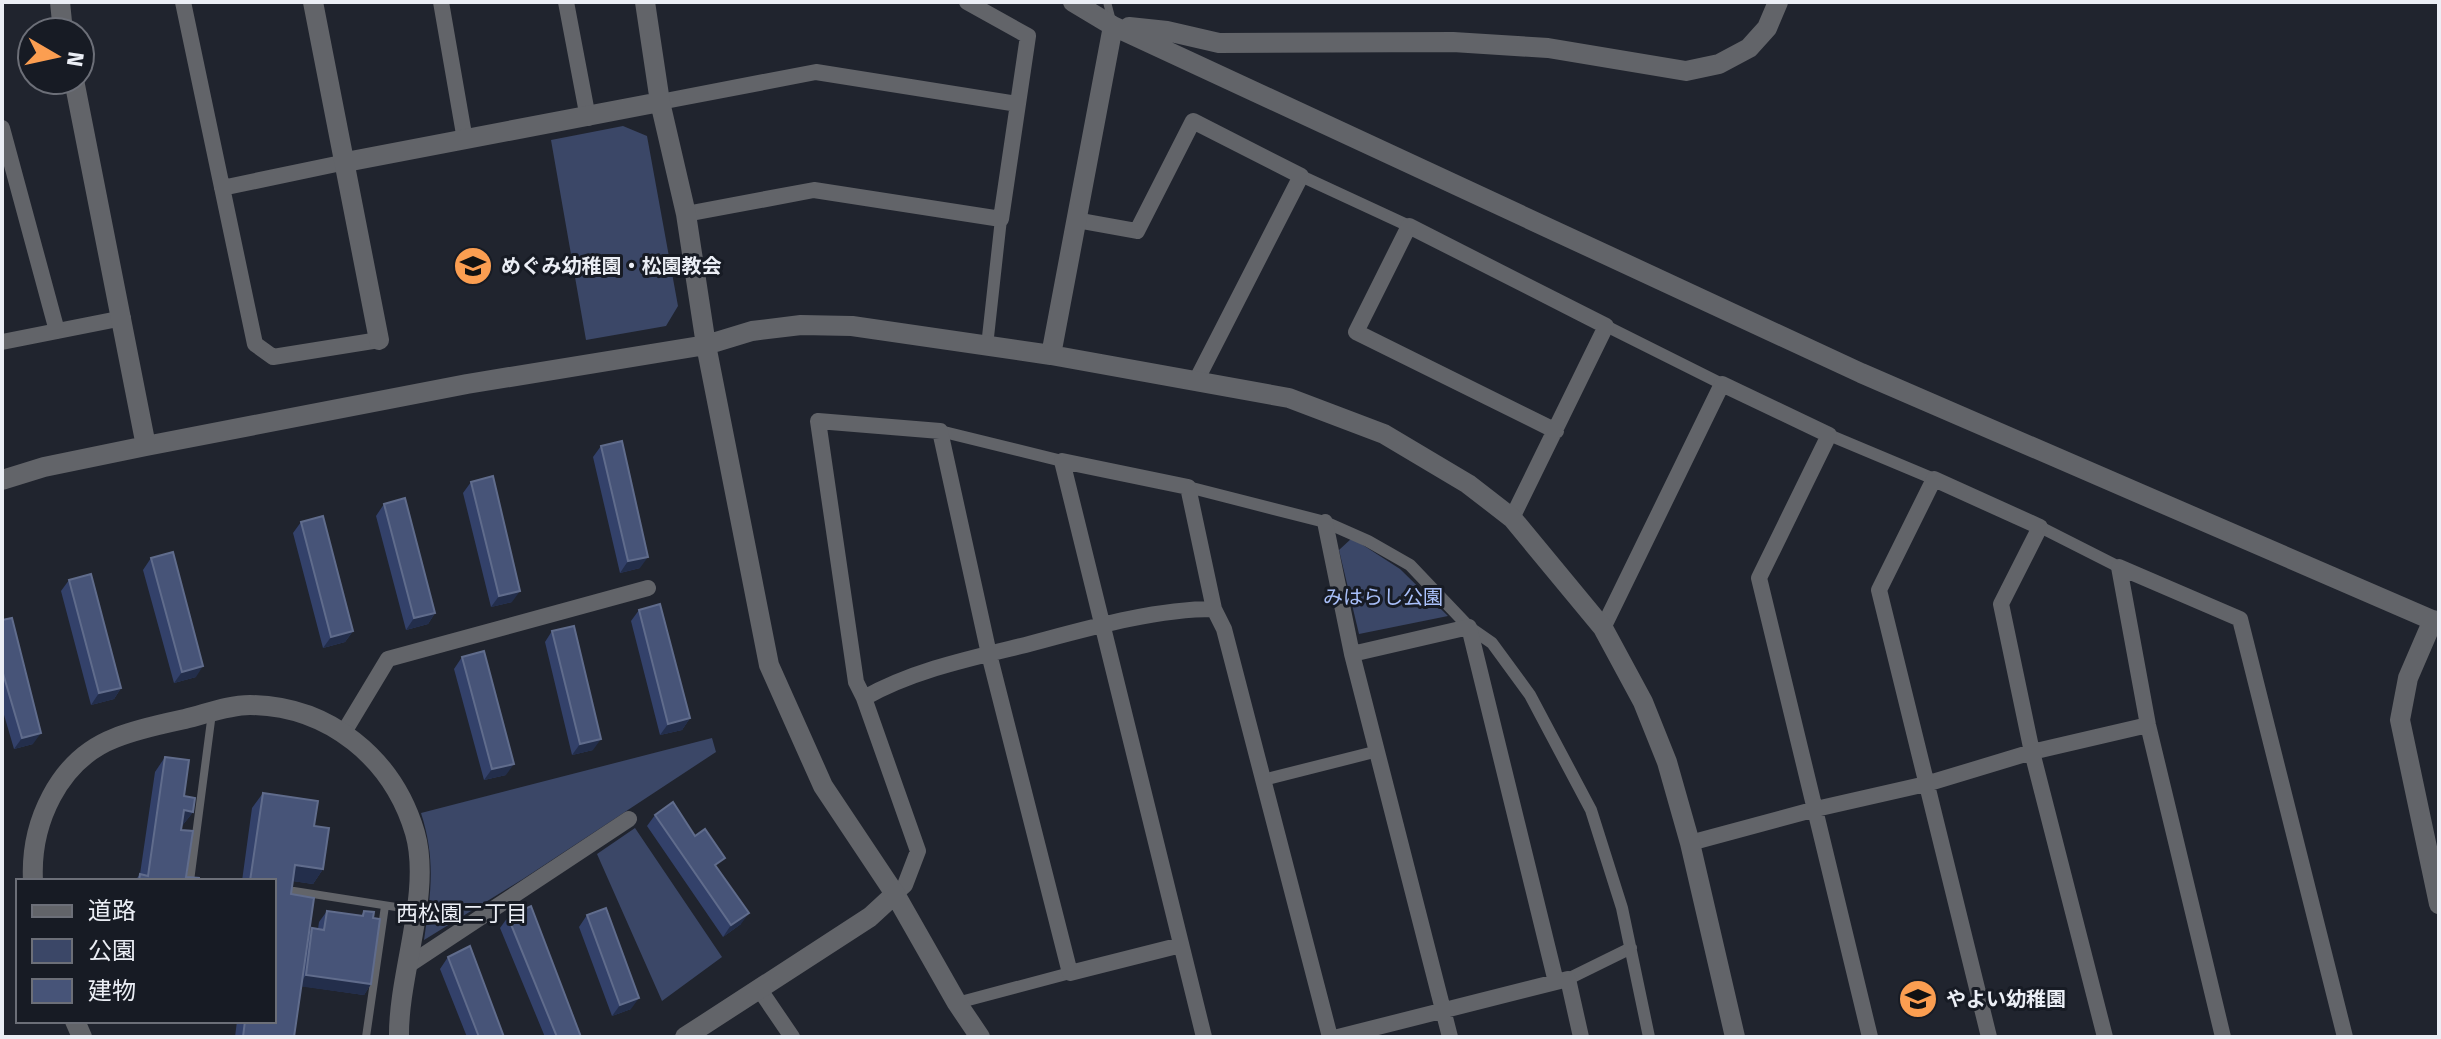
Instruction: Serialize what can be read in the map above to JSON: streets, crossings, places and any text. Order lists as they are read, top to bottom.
{
  "districts": ["西松園二丁目"],
  "parks": ["みはらし公園"],
  "places": {
    "school or university": ["めぐみ幼稚園・松園教会", "やよい幼稚園"]
  },
  "legend": ["道路", "公園", "建物"],
  "north": "right"
}
